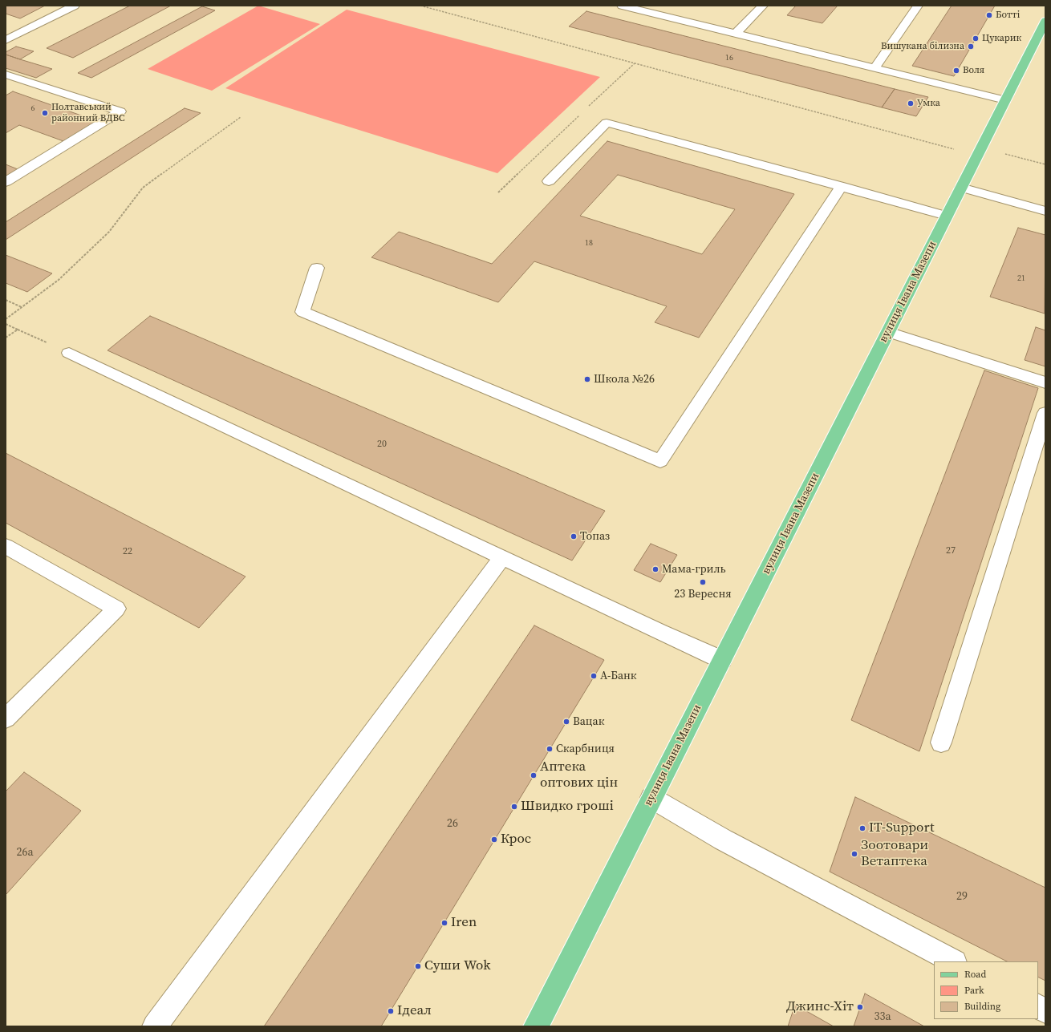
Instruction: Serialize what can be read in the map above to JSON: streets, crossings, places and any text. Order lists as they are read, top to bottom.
{
  "streets": {
    "main road": ["вулиця Івана Мазепи"]
  },
  "places": [
    "Ботті",
    "Цукарик",
    "Вишукана білизна",
    "Воля",
    "Умка",
    "Полтавський районний ВДВС",
    "Школа №26",
    "Топаз",
    "Мама-гриль",
    "23 Вересня",
    "А-Банк",
    "Вацак",
    "Скарбниця",
    "Аптека оптових цін",
    "Швидко гроші",
    "IT-Support",
    "Крос",
    "Зоотовари Ветаптека",
    "Iren",
    "Суши Wok",
    "Джинс-Хіт",
    "Ідеал"
  ],
  "house_numbers": [
    "16",
    "6",
    "18",
    "21",
    "20",
    "27",
    "22",
    "26",
    "26а",
    "29",
    "33а"
  ],
  "legend": ["Road", "Park", "Building"]
}
